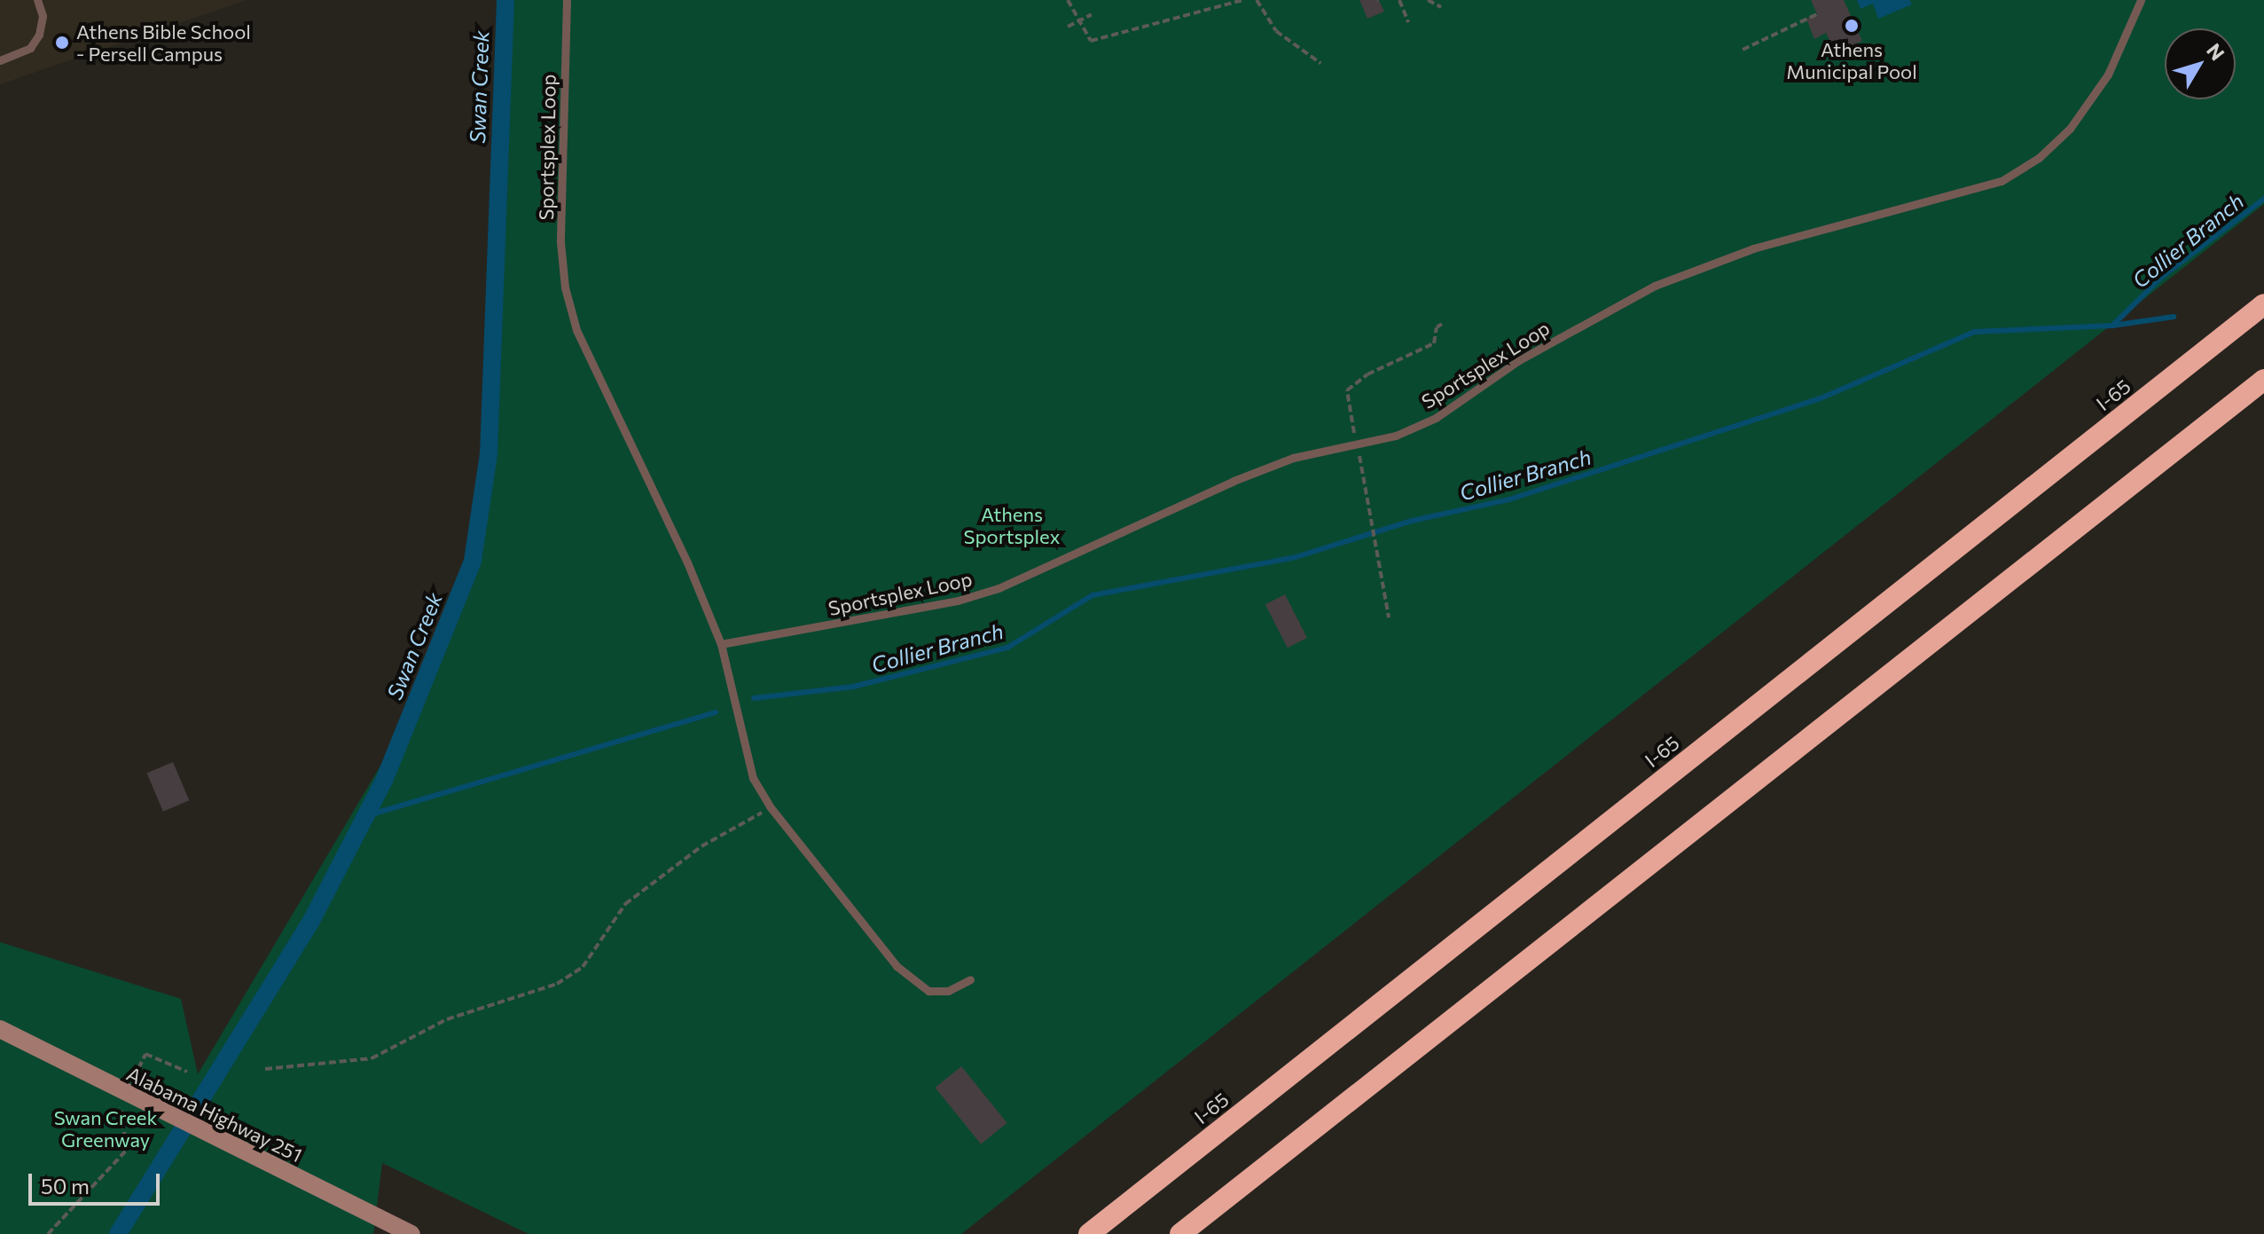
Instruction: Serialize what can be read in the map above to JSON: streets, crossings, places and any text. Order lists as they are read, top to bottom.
{
  "streets": {
    "highway": ["I-65"],
    "main road": ["Alabama Highway 251"],
    "lane": ["Sportsplex Loop"]
  },
  "water": ["Swan Creek", "Collier Branch"],
  "parks": ["Athens Sportsplex", "Swan Creek Greenway"],
  "places": ["Athens Municipal Pool", "Athens Bible School - Persell Campus"],
  "scale_bar": "50 m",
  "north": "top right"
}
